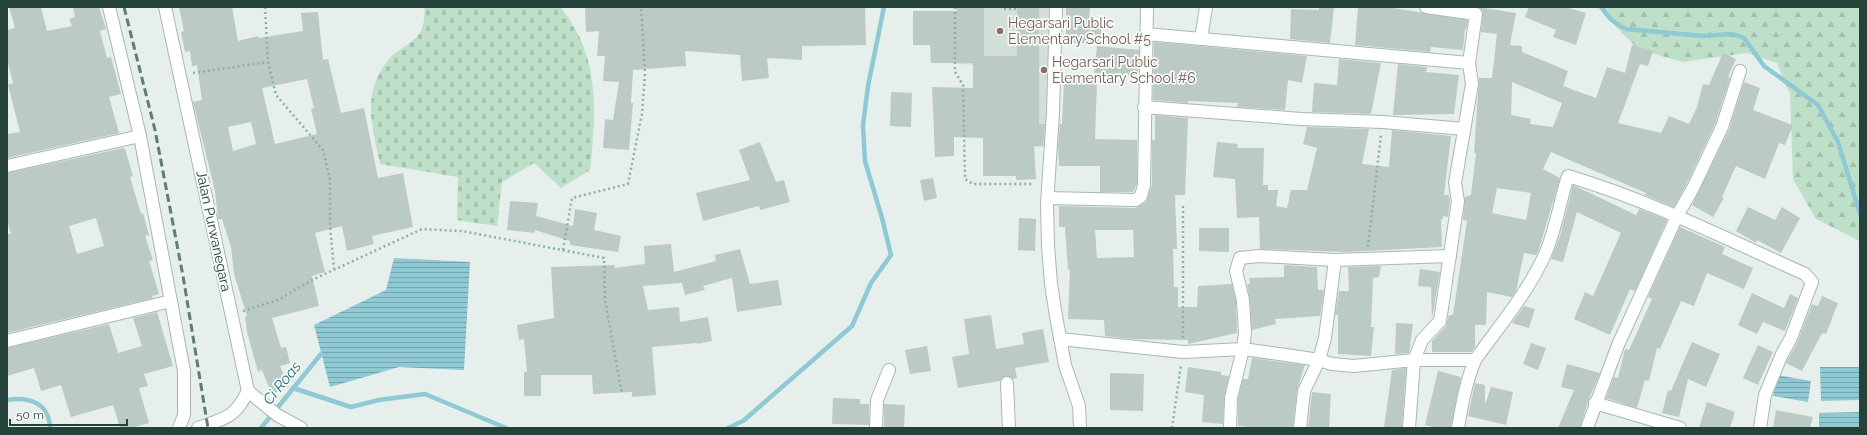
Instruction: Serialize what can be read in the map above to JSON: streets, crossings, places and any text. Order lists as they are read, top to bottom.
{
  "streets": {
    "street": ["Jalan Purwanegara"]
  },
  "water": ["Ci Roas"],
  "places": ["Hegarsari Public Elementary School #5", "Hegarsari Public Elementary School #6"],
  "scale_bar": "50 m"
}
